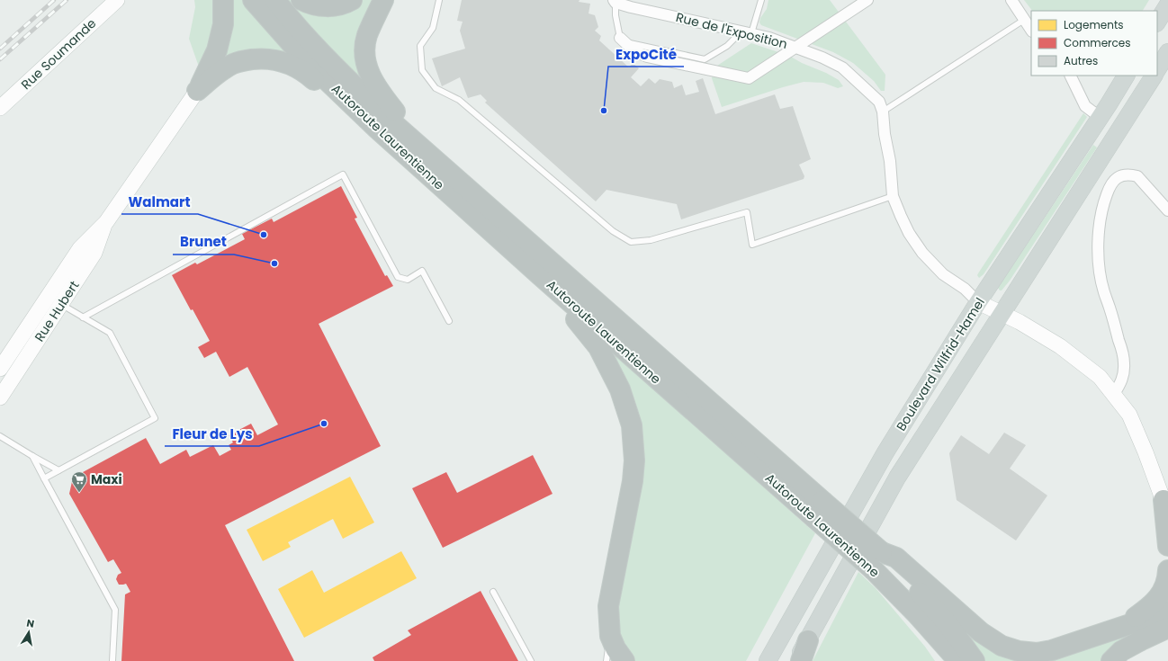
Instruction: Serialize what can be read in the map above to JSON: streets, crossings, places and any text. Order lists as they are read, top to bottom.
{
  "streets": {
    "highway": ["Autoroute Laurentienne"],
    "main road": ["Boulevard Wilfrid-Hamel"],
    "street": ["Rue de l'Exposition", "Rue Soumande", "Rue Hubert"]
  },
  "crossings": [
    ["Rue de l'Exposition", "Boulevard Wilfrid-Hamel"]
  ],
  "places": {
    "other": [
      "ExpoCité",
      "Walmart",
      "Brunet",
      "Fleur de Lys"
    ],
    "supermarket": ["Maxi"]
  },
  "legend": ["Logements", "Commerces", "Autres"],
  "north": "top"
}
